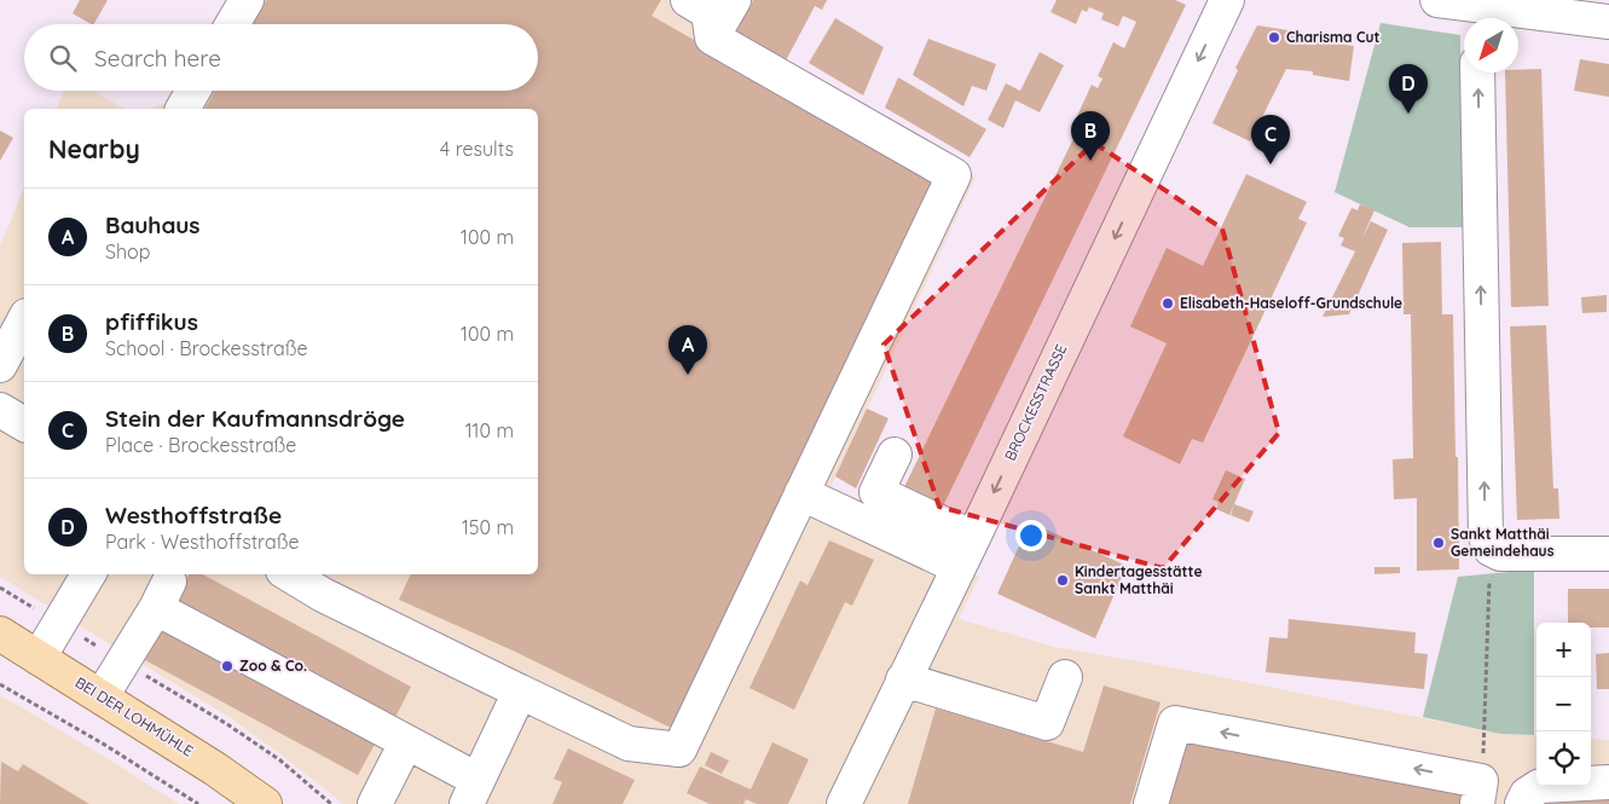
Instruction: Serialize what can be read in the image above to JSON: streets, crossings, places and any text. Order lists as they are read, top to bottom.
{
  "streets": {
    "main road": ["BEI DER LOHMÜHLE"],
    "street": ["BROCKESSTRASSE"]
  },
  "one_way": ["BROCKESSTRASSE"],
  "places": [
    "Charisma Cut",
    "Elisabeth-Haseloff-Grundschule",
    "Sankt Matthäi Gemeindehaus",
    "Kindertagesstätte Sankt Matthäi",
    "Zoo & Co."
  ],
  "north": "bottom left",
  "page": {
    "search": "Search here",
    "pins": [
      "D",
      "B",
      "C",
      "A"
    ],
    "heading": ["Nearby", "4 results"],
    "list": [
      {
        "mark": "A",
        "name": "Bauhaus",
        "note": "Shop",
        "value": "100 m"
      },
      {
        "mark": "B",
        "name": "pfiffikus",
        "note": "School · Brockesstraße",
        "value": "100 m"
      },
      {
        "mark": "C",
        "name": "Stein der Kaufmannsdröge",
        "note": "Place · Brockesstraße",
        "value": "110 m"
      },
      {
        "mark": "D",
        "name": "Westhoffstraße",
        "note": "Park · Westhoffstraße",
        "value": "150 m"
      }
    ],
    "map_buttons": ["+", "−"]
  }
}
